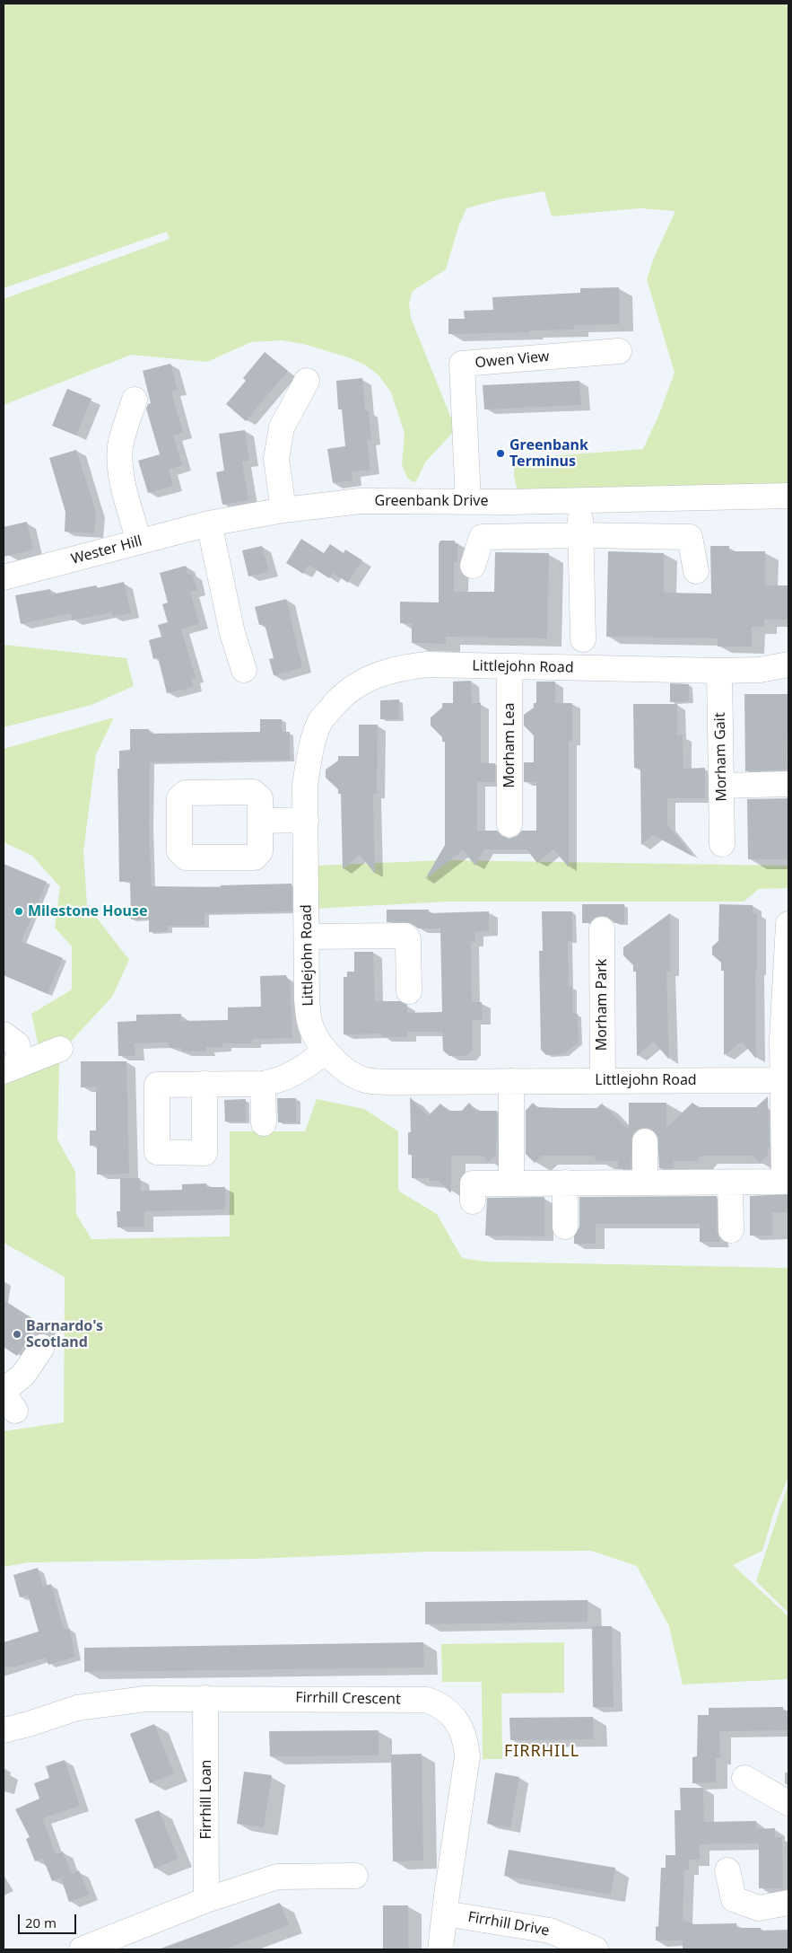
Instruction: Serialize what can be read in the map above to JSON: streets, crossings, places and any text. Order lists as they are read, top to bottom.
{
  "streets": {
    "street": [
      "Owen View",
      "Greenbank Drive",
      "Wester Hill",
      "Littlejohn Road",
      "Morham Lea",
      "Morham Gait",
      "Morham Park",
      "Firrhill Crescent",
      "Firrhill Loan",
      "Firrhill Drive"
    ]
  },
  "crossings": [
    ["Owen View", "Greenbank Drive"],
    ["Greenbank Drive", "Wester Hill"],
    ["Littlejohn Road", "Morham Lea"],
    ["Littlejohn Road", "Morham Gait"],
    ["Littlejohn Road", "Morham Park"],
    ["Firrhill Crescent", "Firrhill Loan"],
    ["Firrhill Crescent", "Firrhill Drive"]
  ],
  "districts": ["FIRRHILL"],
  "places": ["Greenbank Terminus", "Milestone House", "Barnardo's Scotland"],
  "scale_bar": "20 m"
}
